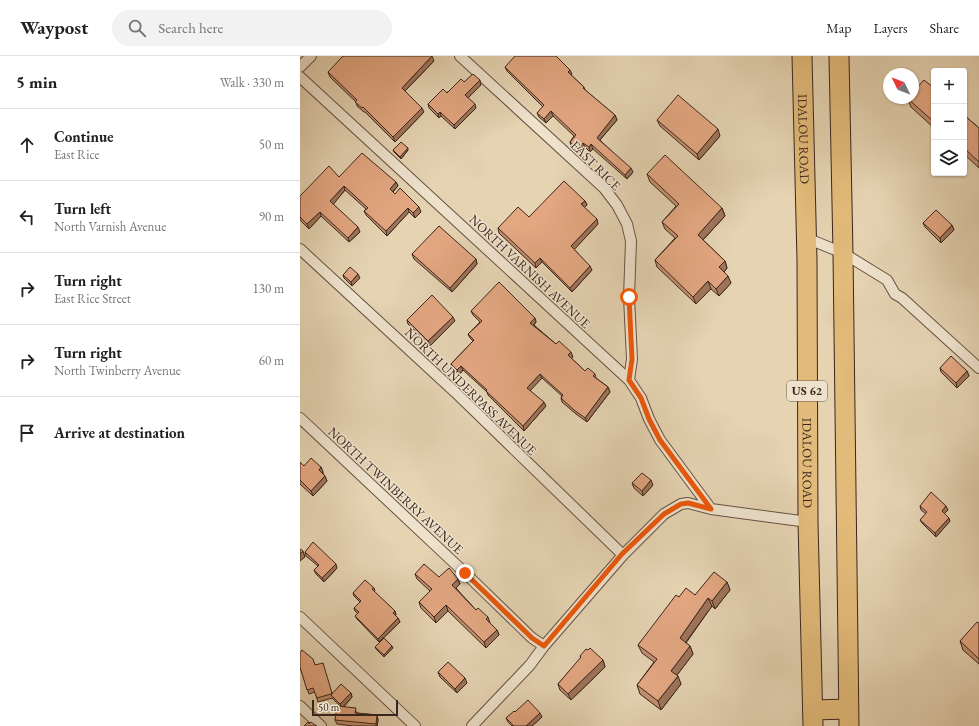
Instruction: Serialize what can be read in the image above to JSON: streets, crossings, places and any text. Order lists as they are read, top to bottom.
{
  "streets": {
    "highway": ["IDALOU ROAD", "US 62"],
    "street": [
      "EAST RICE",
      "NORTH VARNISH AVENUE",
      "NORTH UNDERPASS AVENUE",
      "NORTH TWINBERRY AVENUE"
    ]
  },
  "crossings": [
    ["EAST RICE", "NORTH VARNISH AVENUE"]
  ],
  "scale_bar": "50 m",
  "north": "top left",
  "page": {
    "header": "Waypost",
    "search": "Search here",
    "nav": ["Map", "Layers", "Share"],
    "heading": ["5 min", "Walk · 330 m"],
    "map_buttons": ["+", "−"],
    "list": [
      ["Continue", "East Rice", "50 m"],
      ["Turn left", "North Varnish Avenue", "90 m"],
      ["Turn right", "East Rice Street", "130 m"],
      ["Turn right", "North Twinberry Avenue", "60 m"],
      "Arrive at destination"
    ],
    "scale": "50 m"
  }
}
